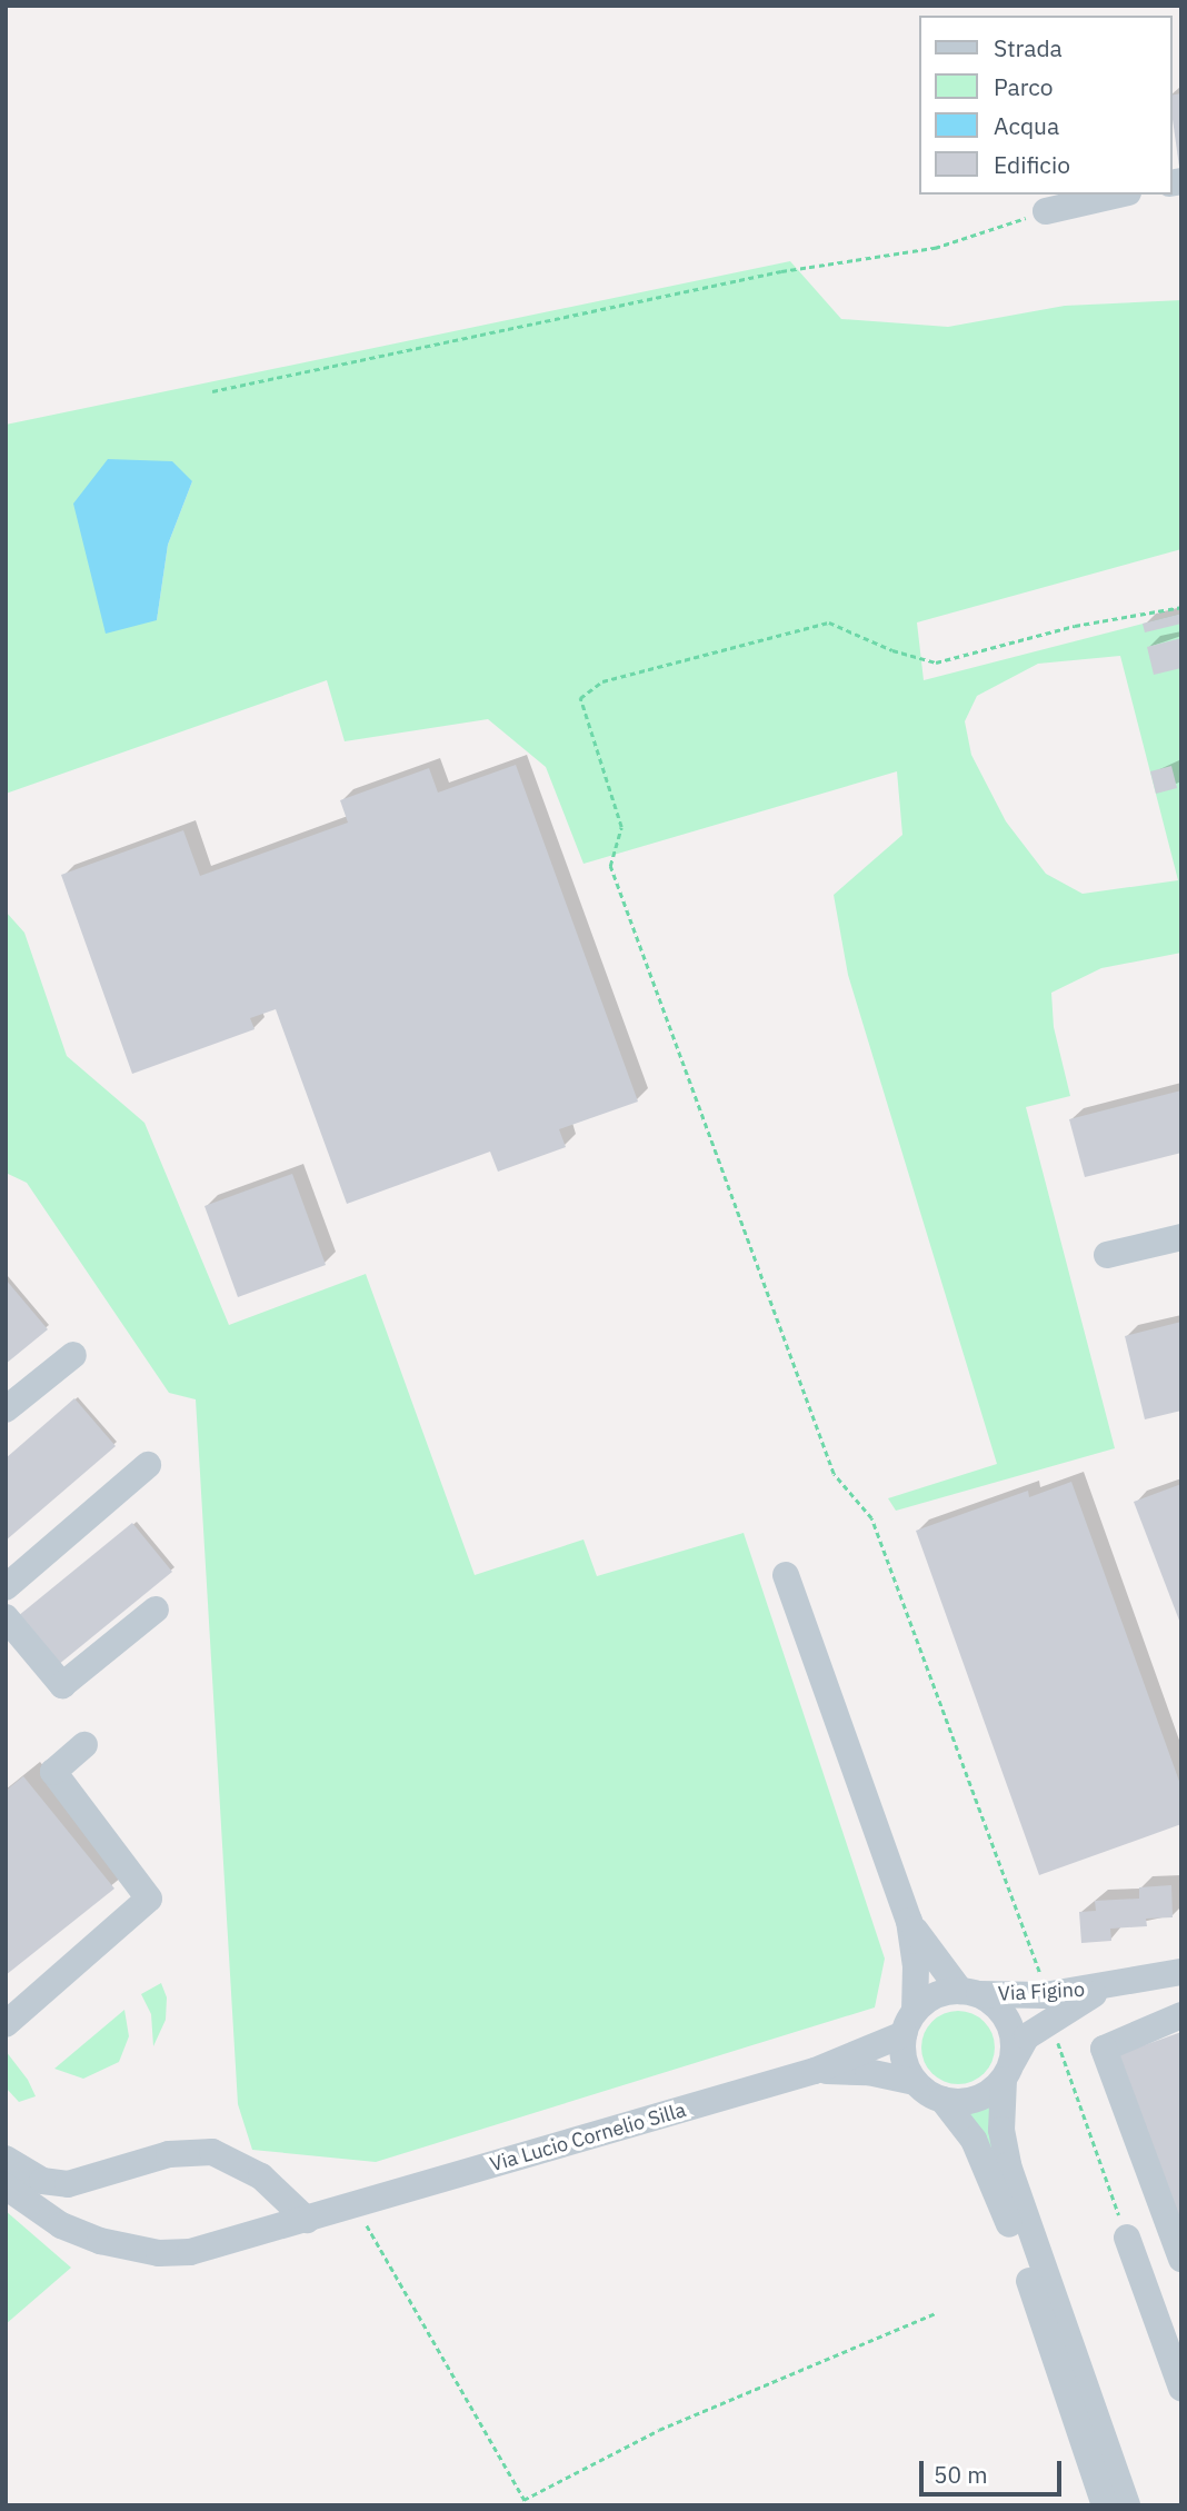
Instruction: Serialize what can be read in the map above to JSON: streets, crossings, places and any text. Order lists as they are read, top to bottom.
{
  "streets": {
    "street": ["Via Figino", "Via Lucio Cornelio Silla"]
  },
  "crossings": [
    ["Via Figino", "Via Lucio Cornelio Silla"]
  ],
  "legend": [
    "Strada",
    "Parco",
    "Acqua",
    "Edificio"
  ],
  "scale_bar": "50 m"
}
